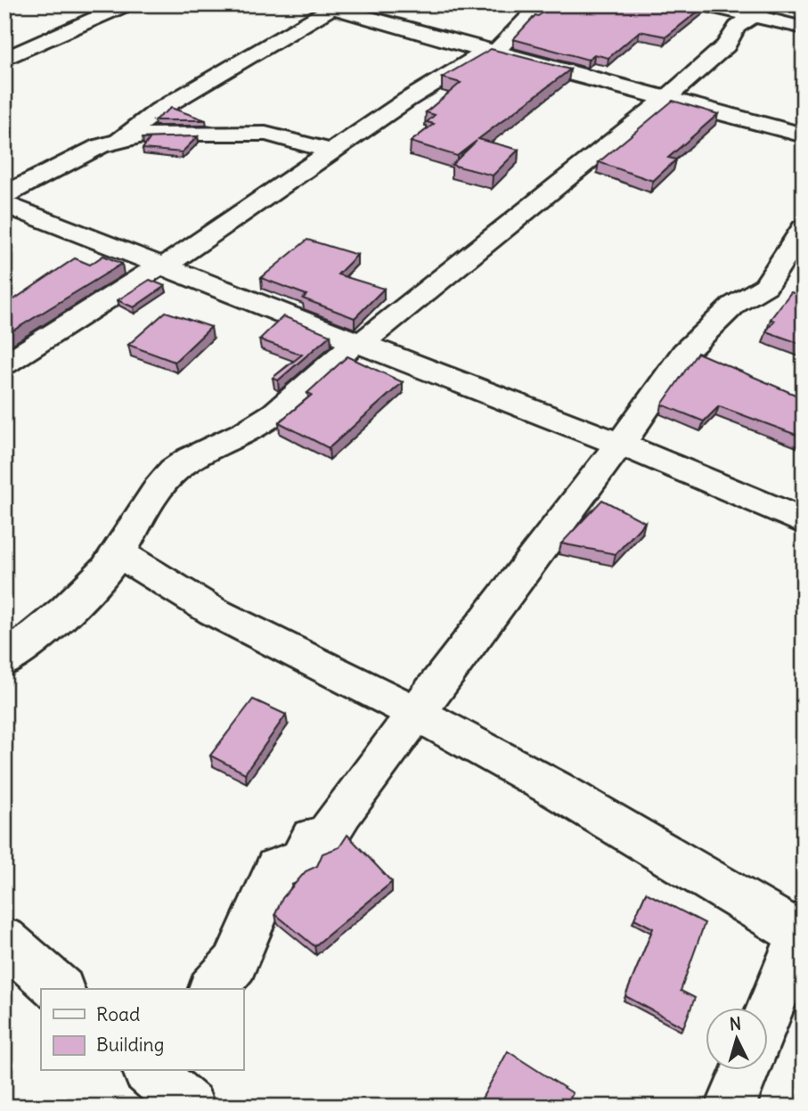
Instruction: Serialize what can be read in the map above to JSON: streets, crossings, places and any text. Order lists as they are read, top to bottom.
{
  "legend": ["Road", "Building"],
  "north": "top"
}
